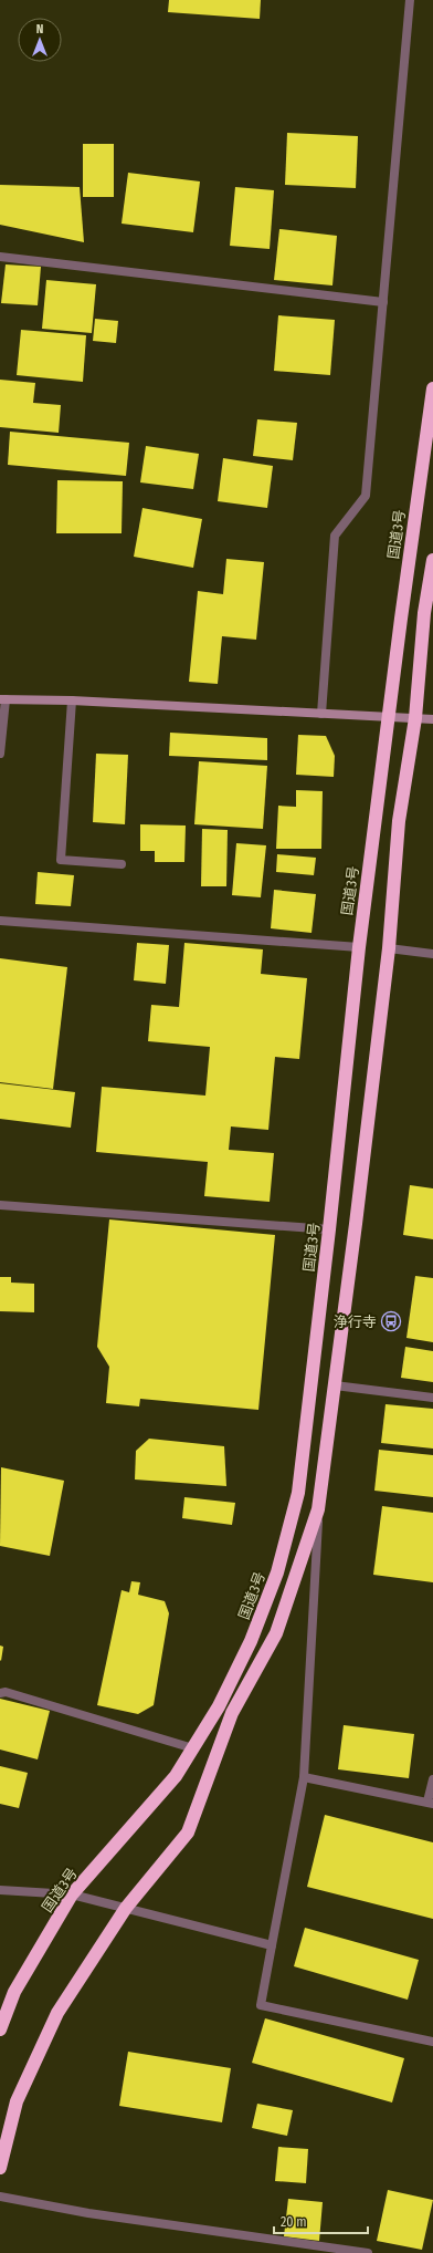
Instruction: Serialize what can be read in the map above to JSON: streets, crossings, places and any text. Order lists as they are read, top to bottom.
{
  "streets": {
    "highway": ["国道3号"]
  },
  "places": {
    "bus stop": ["浄行寺"]
  },
  "scale_bar": "20 m",
  "north": "top"
}
